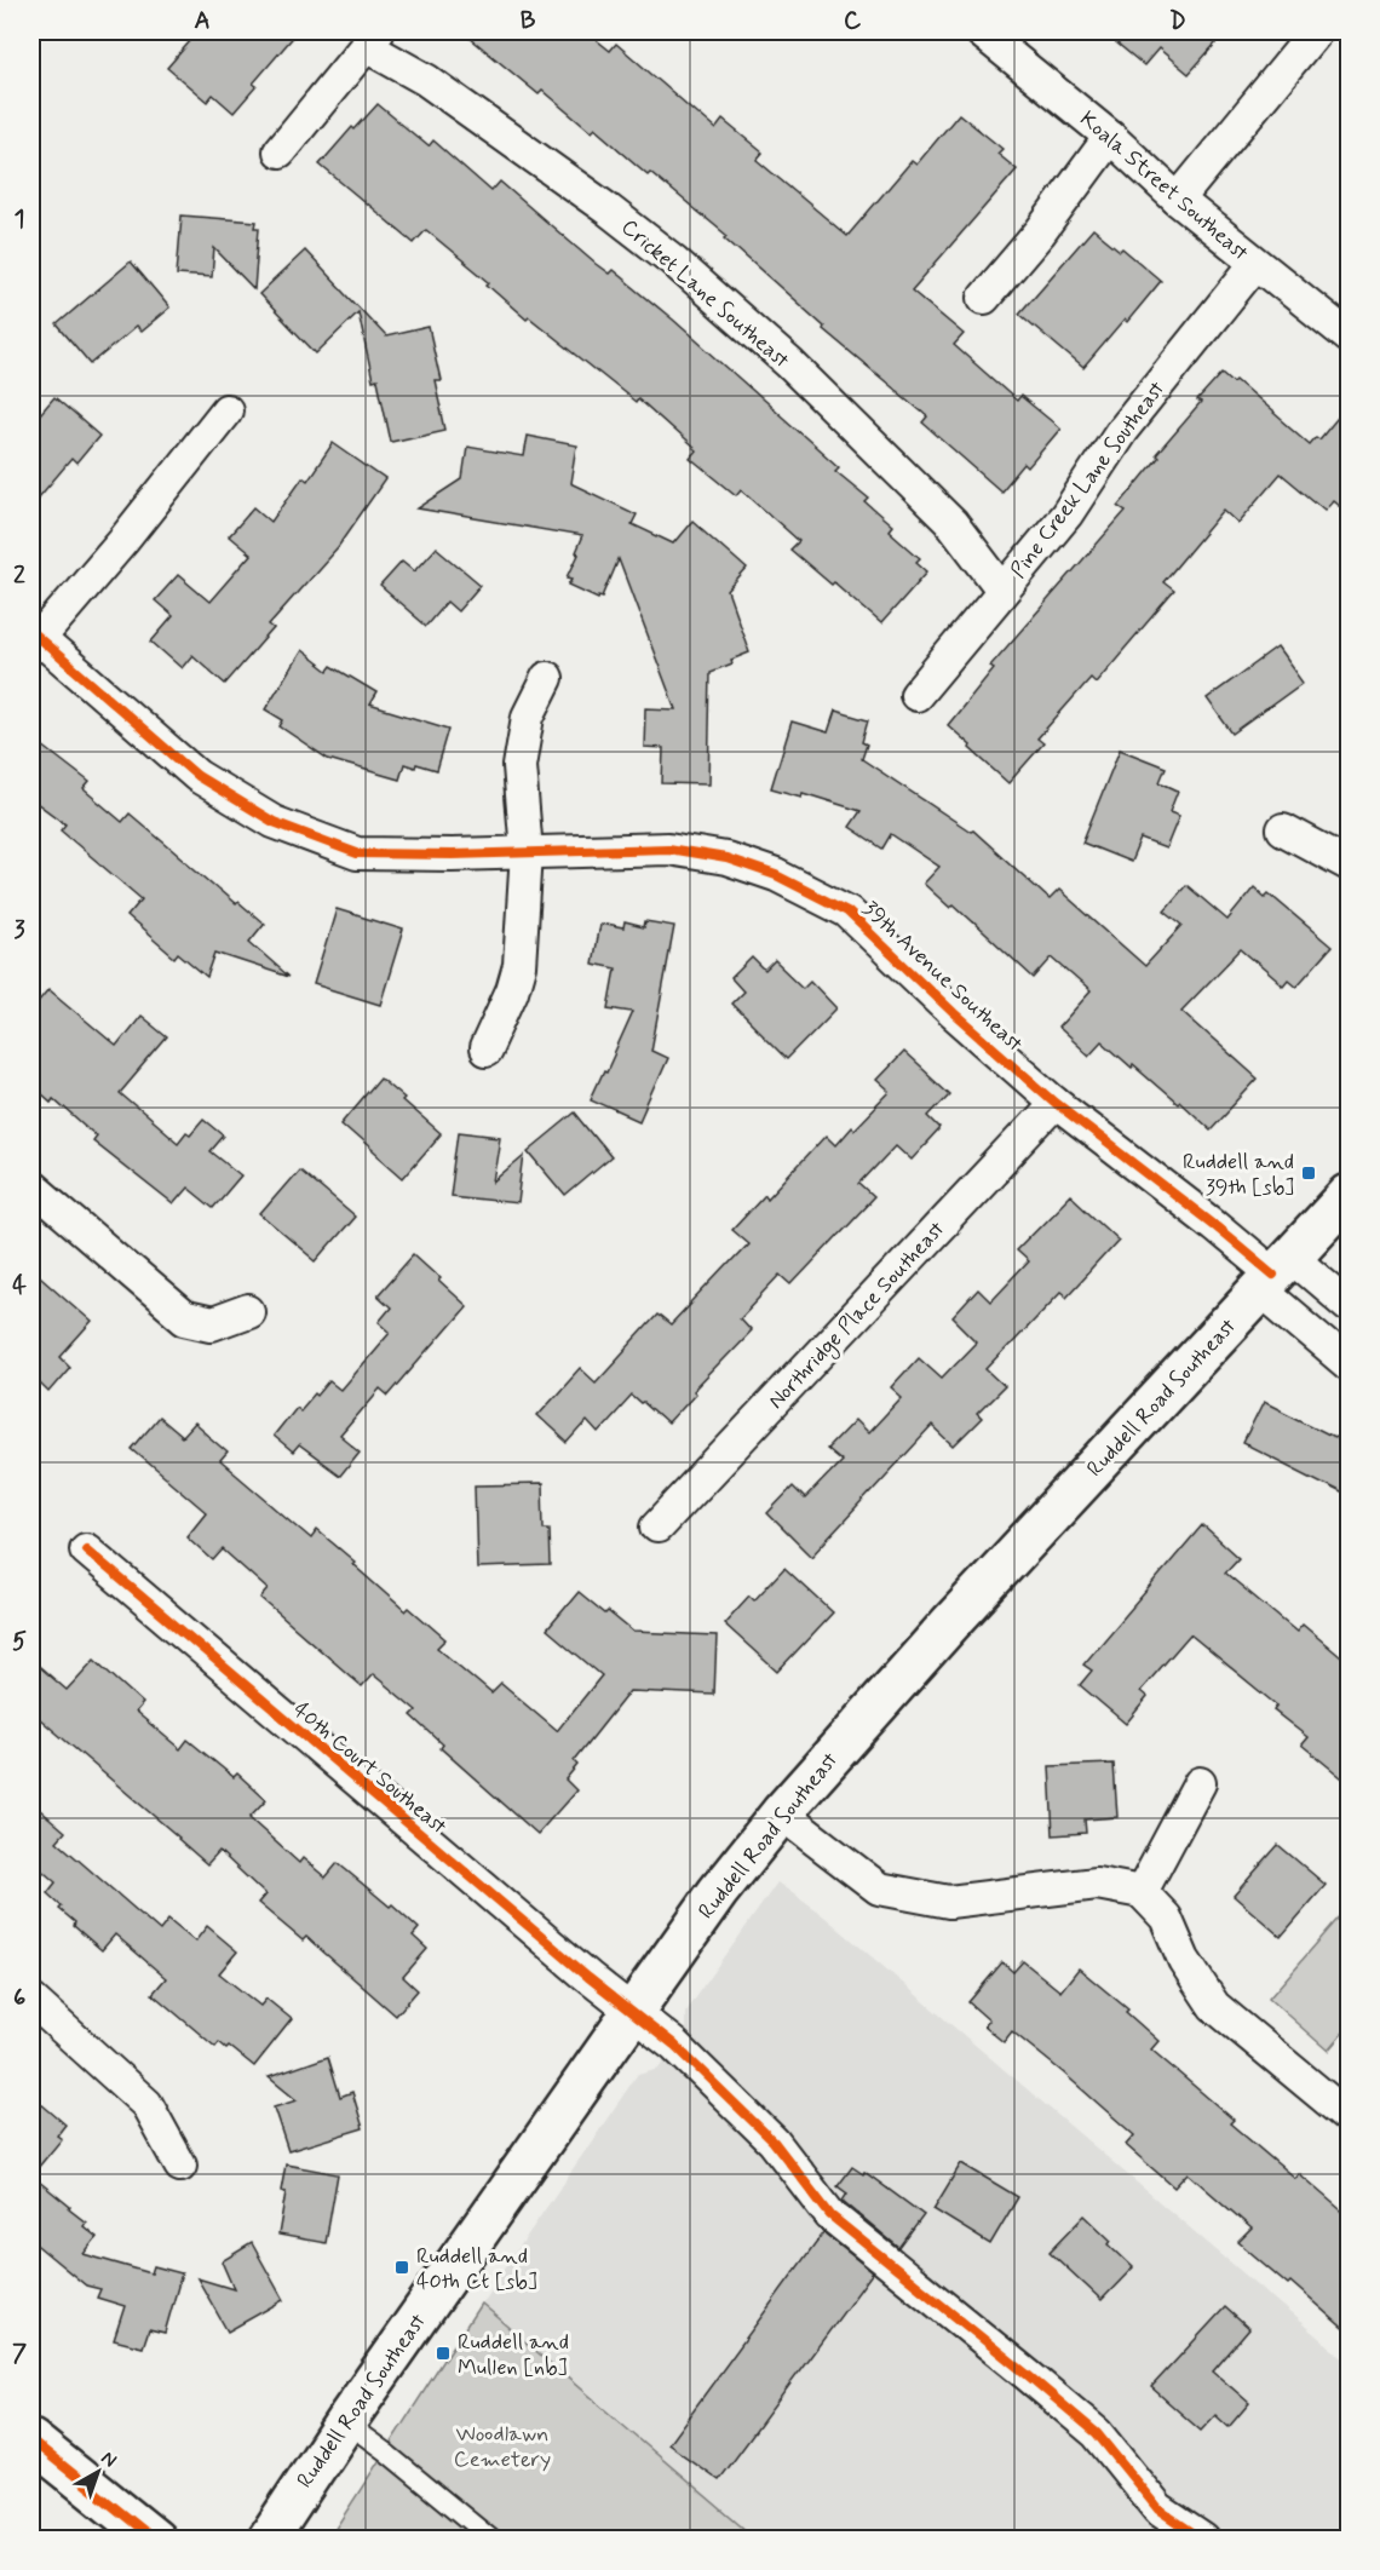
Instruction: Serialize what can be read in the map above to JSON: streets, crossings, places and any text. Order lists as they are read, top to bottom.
{
  "streets": {
    "main road": ["Ruddell Road Southeast"],
    "street": [
      "Koala Street Southeast",
      "Cricket Lane Southeast",
      "Pine Creek Lane Southeast",
      "39th Avenue Southeast",
      "Northridge Place Southeast",
      "40th Court Southeast"
    ]
  },
  "crossings": [
    ["Koala Street Southeast", "Pine Creek Lane Southeast"],
    ["Cricket Lane Southeast", "Pine Creek Lane Southeast"],
    ["39th Avenue Southeast", "Northridge Place Southeast"],
    ["39th Avenue Southeast", "Ruddell Road Southeast"],
    ["Ruddell Road Southeast", "40th Court Southeast"]
  ],
  "parks": ["Woodlawn Cemetery"],
  "places": {
    "transit": ["Ruddell and 39th [sb]", "Ruddell and 40th Ct [sb]", "Ruddell and Mullen [nb]"]
  },
  "north": "top right",
  "grid": {
    "columns": [
      "A",
      "B",
      "C",
      "D"
    ],
    "rows": [
      "1",
      "2",
      "3",
      "4",
      "5",
      "6",
      "7"
    ]
  }
}
